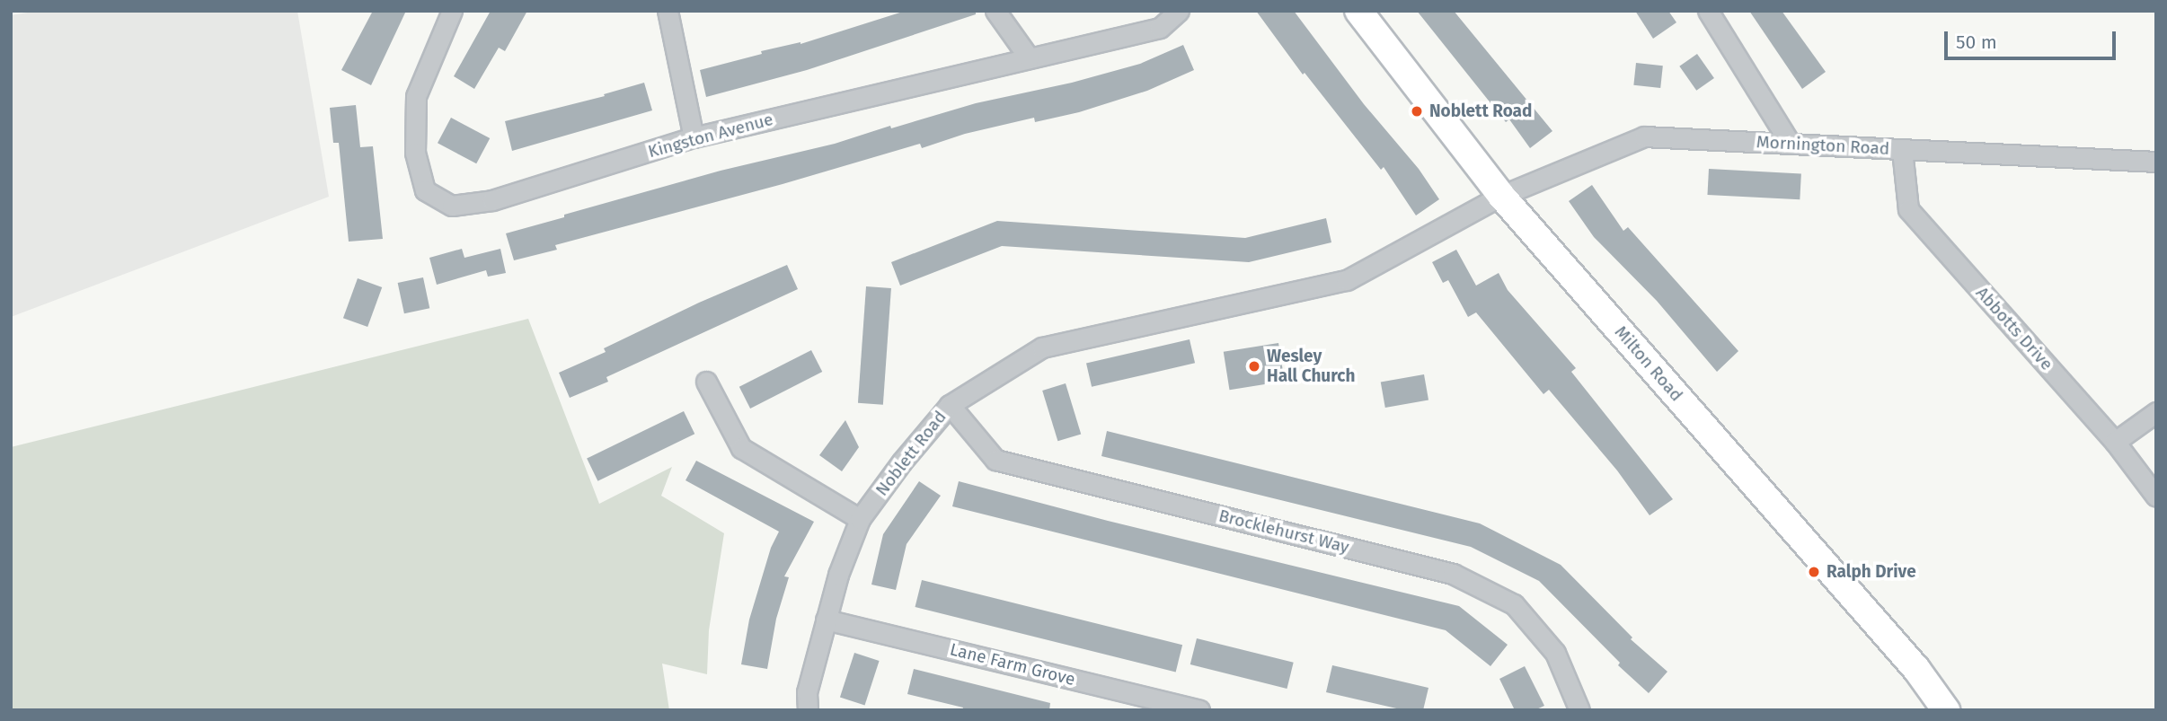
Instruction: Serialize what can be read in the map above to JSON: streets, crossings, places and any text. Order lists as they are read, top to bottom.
{
  "streets": {
    "street": [
      "Kingston Avenue",
      "Mornington Road",
      "Abbotts Drive",
      "Milton Road",
      "Noblett Road",
      "Brocklehurst Way",
      "Lane Farm Grove"
    ]
  },
  "crossings": [
    ["Mornington Road", "Abbotts Drive"],
    ["Mornington Road", "Milton Road"],
    ["Mornington Road", "Noblett Road"],
    ["Milton Road", "Noblett Road"],
    ["Noblett Road", "Brocklehurst Way"],
    ["Noblett Road", "Lane Farm Grove"]
  ],
  "places": ["Noblett Road", "Wesley Hall Church", "Ralph Drive"],
  "scale_bar": "50 m"
}
